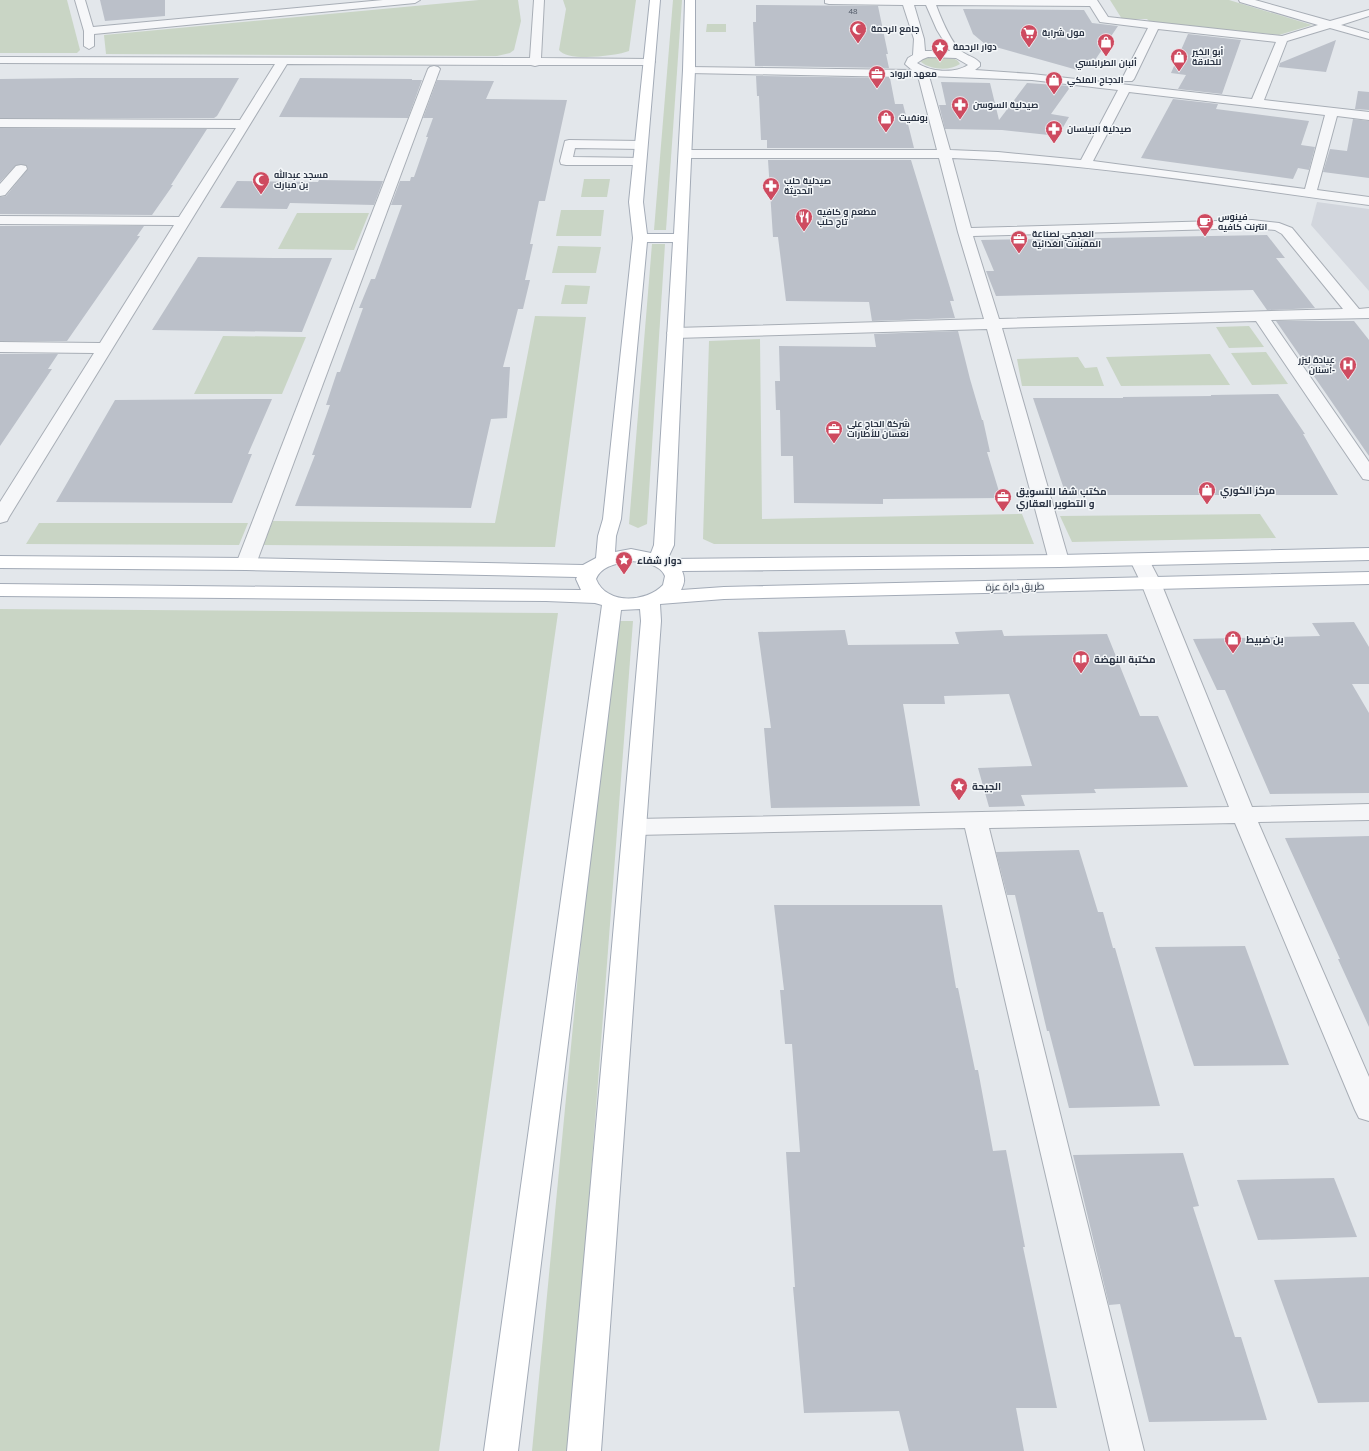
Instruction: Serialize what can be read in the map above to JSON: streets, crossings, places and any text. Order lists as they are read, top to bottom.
{
  "streets": {
    "main road": ["طريق دارة عزة"]
  },
  "places": {
    "mosque": ["جامع الرحمة", "مسجد عبدالله بن مبارك"],
    "supermarket": ["مول شرابة"],
    "shop": [
      "ألبان الطرابلسي",
      "أبو الخير للحلاقة",
      "الدجاج الملكي",
      "بونفيت",
      "مركز الكوري",
      "بن ضبيط"
    ],
    "place": ["دوار الرحمة", "دوار شفاء", "الجيحة"],
    "office": [
      "معهد الرواد",
      "العجمي لصناعة المقبلات الغذائية",
      "شركة الحاج علي نعسان للأطارات",
      "مكتب شفا للتسويق و التطوير العقاري"
    ],
    "pharmacy": ["صيدلية السوسن", "صيدلية البيلسان", "صيدلية حلب الحديثة"],
    "restaurant": ["مطعم و كافيه تاج حلب"],
    "cafe": ["فينوس انترنت كافيه"],
    "hospital": ["عيادة ليزر أسنان-"],
    "library": ["مكتبة النهضة"]
  },
  "house_numbers": ["48"]
}
